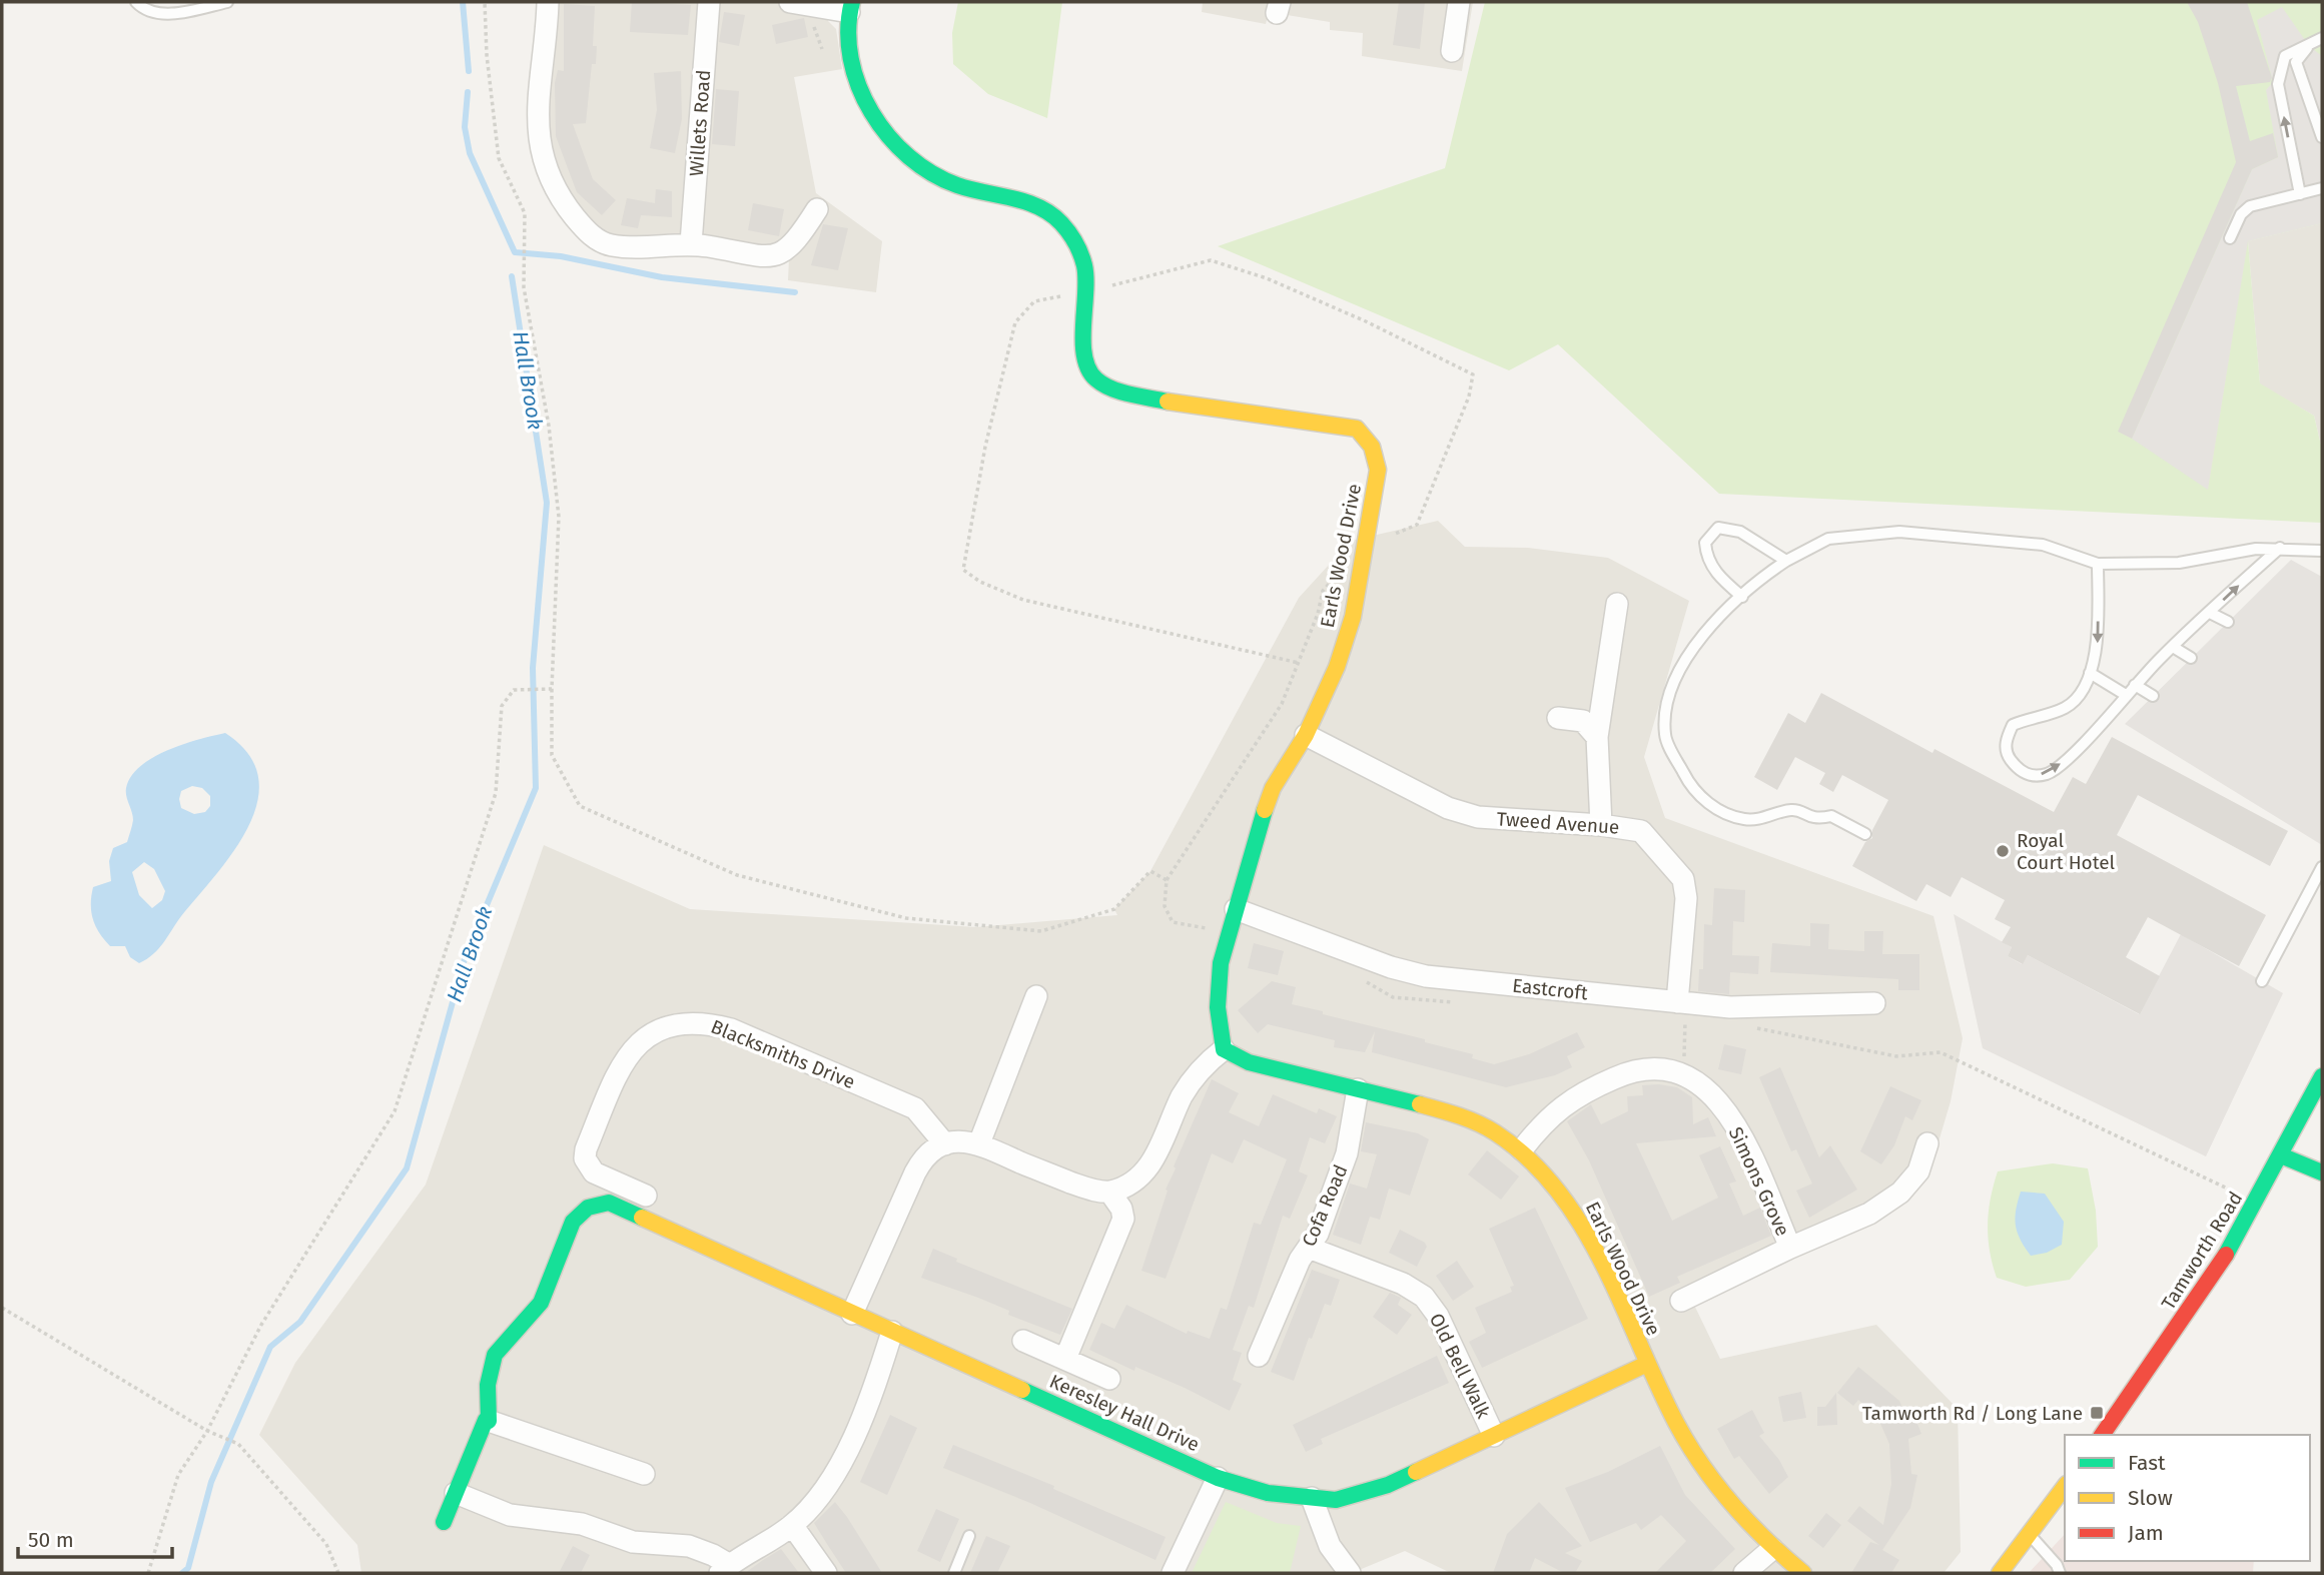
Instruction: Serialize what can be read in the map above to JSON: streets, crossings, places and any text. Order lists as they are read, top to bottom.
{
  "streets": {
    "street": [
      "Willets Road",
      "Earls Wood Drive",
      "Tweed Avenue",
      "Eastcroft",
      "Blacksmiths Drive",
      "Simons Grove",
      "Cofa Road",
      "Tamworth Road",
      "Old Bell Walk",
      "Keresley Hall Drive"
    ]
  },
  "crossings": [
    ["Earls Wood Drive", "Tweed Avenue"],
    ["Earls Wood Drive", "Eastcroft"],
    ["Earls Wood Drive", "Simons Grove"],
    ["Earls Wood Drive", "Cofa Road"],
    ["Earls Wood Drive", "Keresley Hall Drive"],
    ["Tweed Avenue", "Eastcroft"],
    ["Cofa Road", "Old Bell Walk"],
    ["Old Bell Walk", "Keresley Hall Drive"]
  ],
  "water": ["Hall Brook"],
  "places": {
    "other": ["Royal Court Hotel"],
    "transit": ["Tamworth Rd / Long Lane"]
  },
  "legend": ["Fast", "Slow", "Jam"],
  "scale_bar": "50 m"
}
